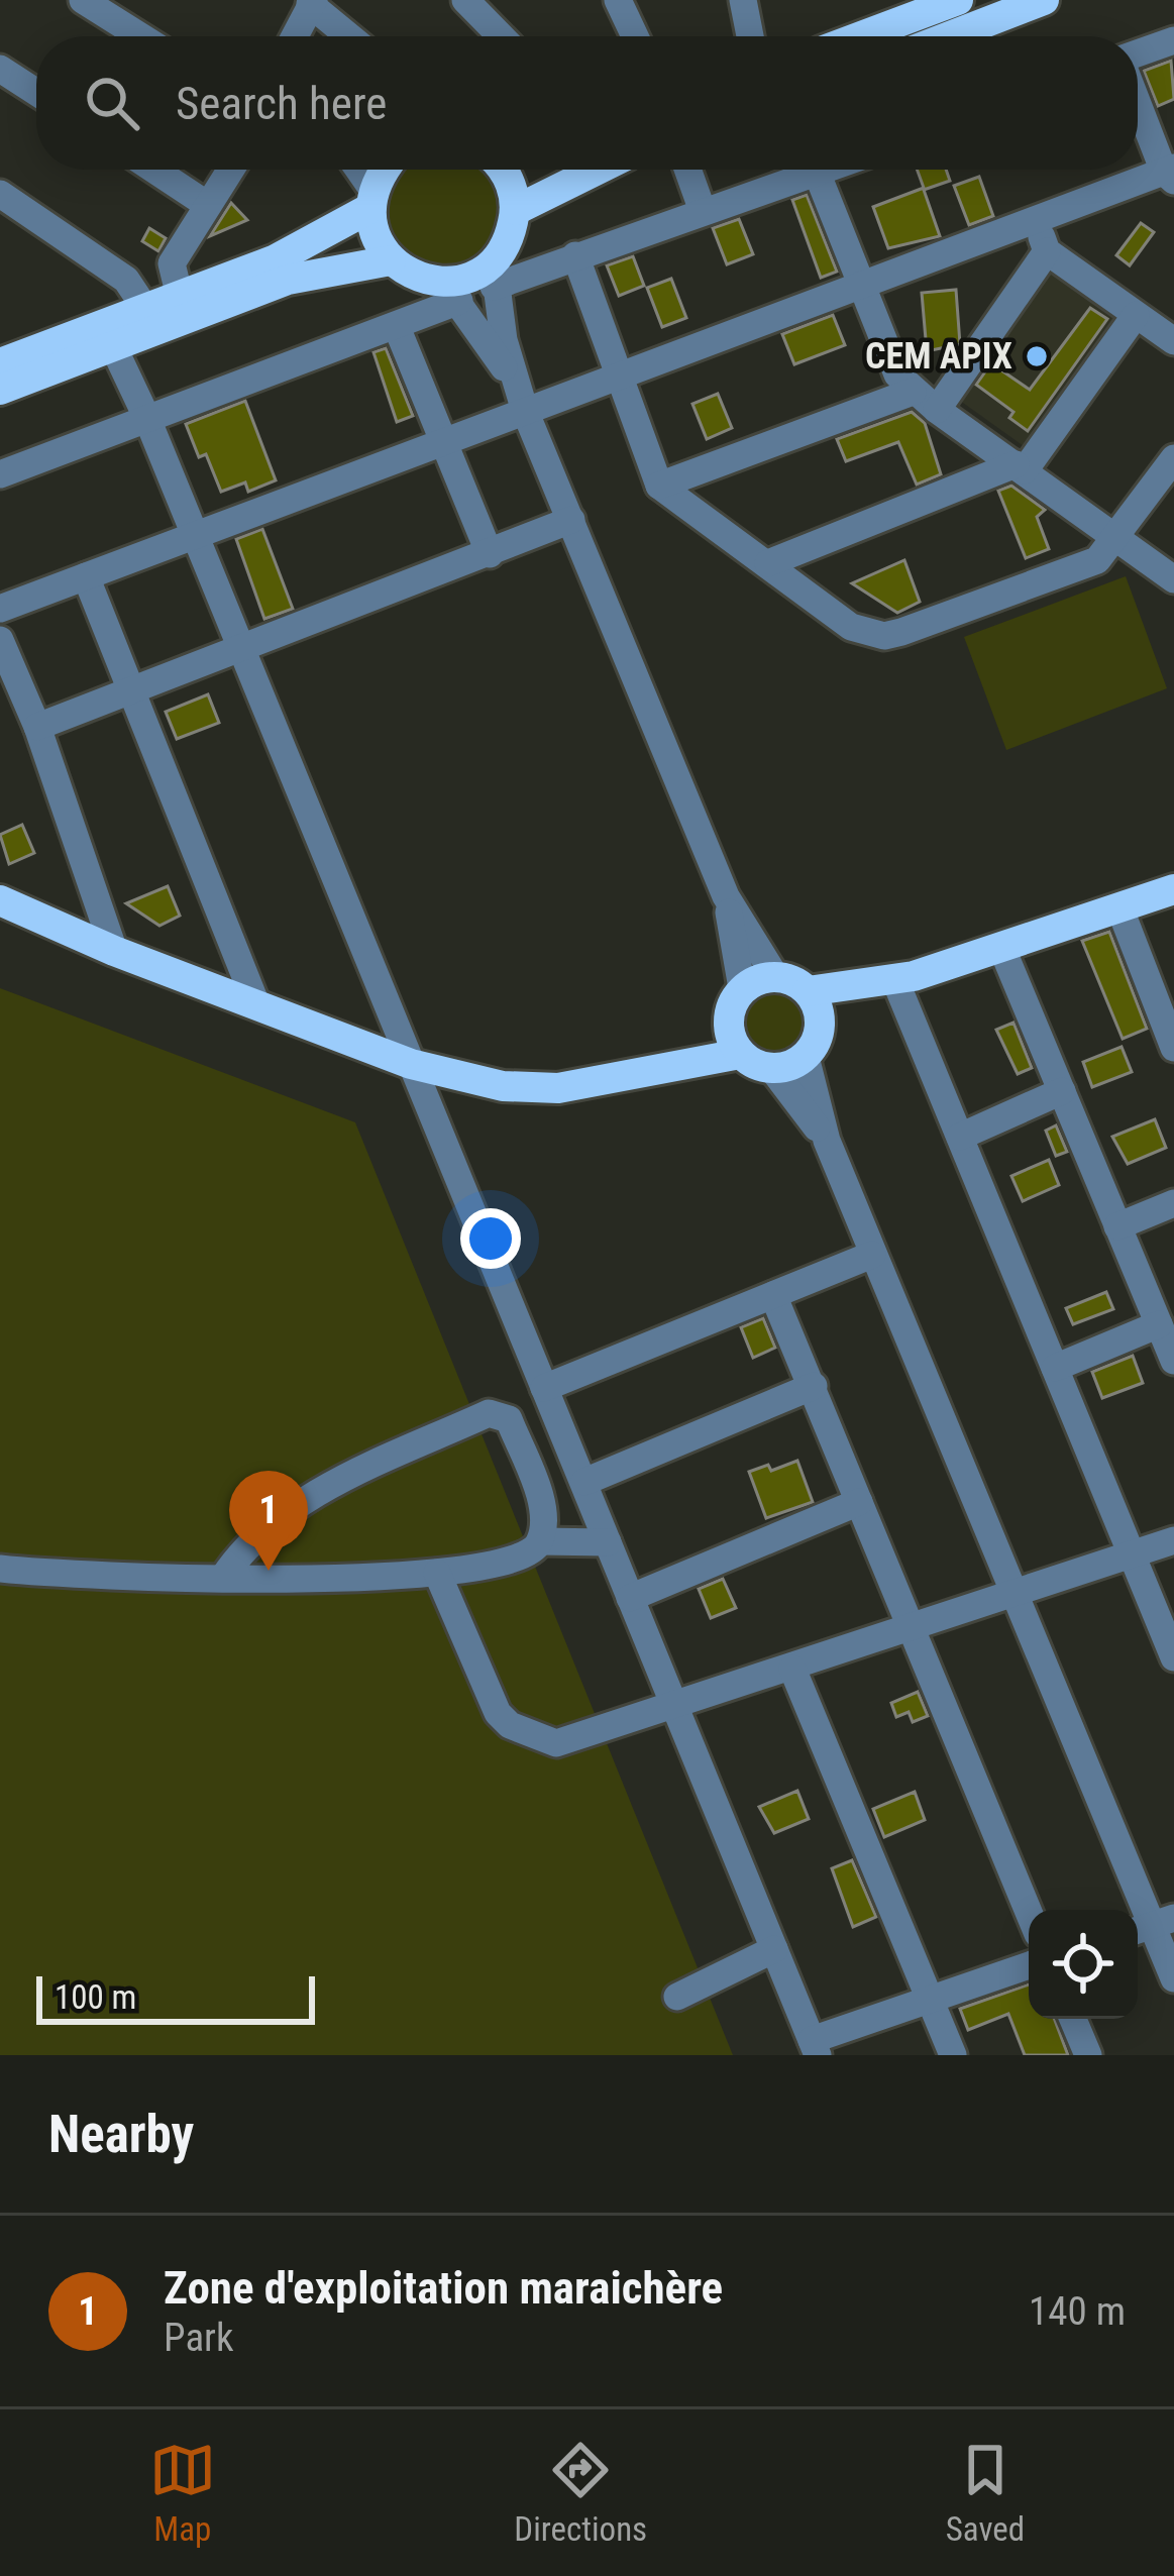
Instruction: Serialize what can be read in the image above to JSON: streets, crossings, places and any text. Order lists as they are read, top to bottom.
{
  "places": ["CEM APIX"],
  "scale_bar": "100 m",
  "page": {
    "search": "Search here",
    "pins": "1",
    "scale": "100 m",
    "heading": "Nearby",
    "list": [
      {
        "mark": "1",
        "name": "Zone d'exploitation maraichère",
        "note": "Park",
        "value": "140 m"
      }
    ],
    "nav": ["Map", "Directions", "Saved"]
  }
}
